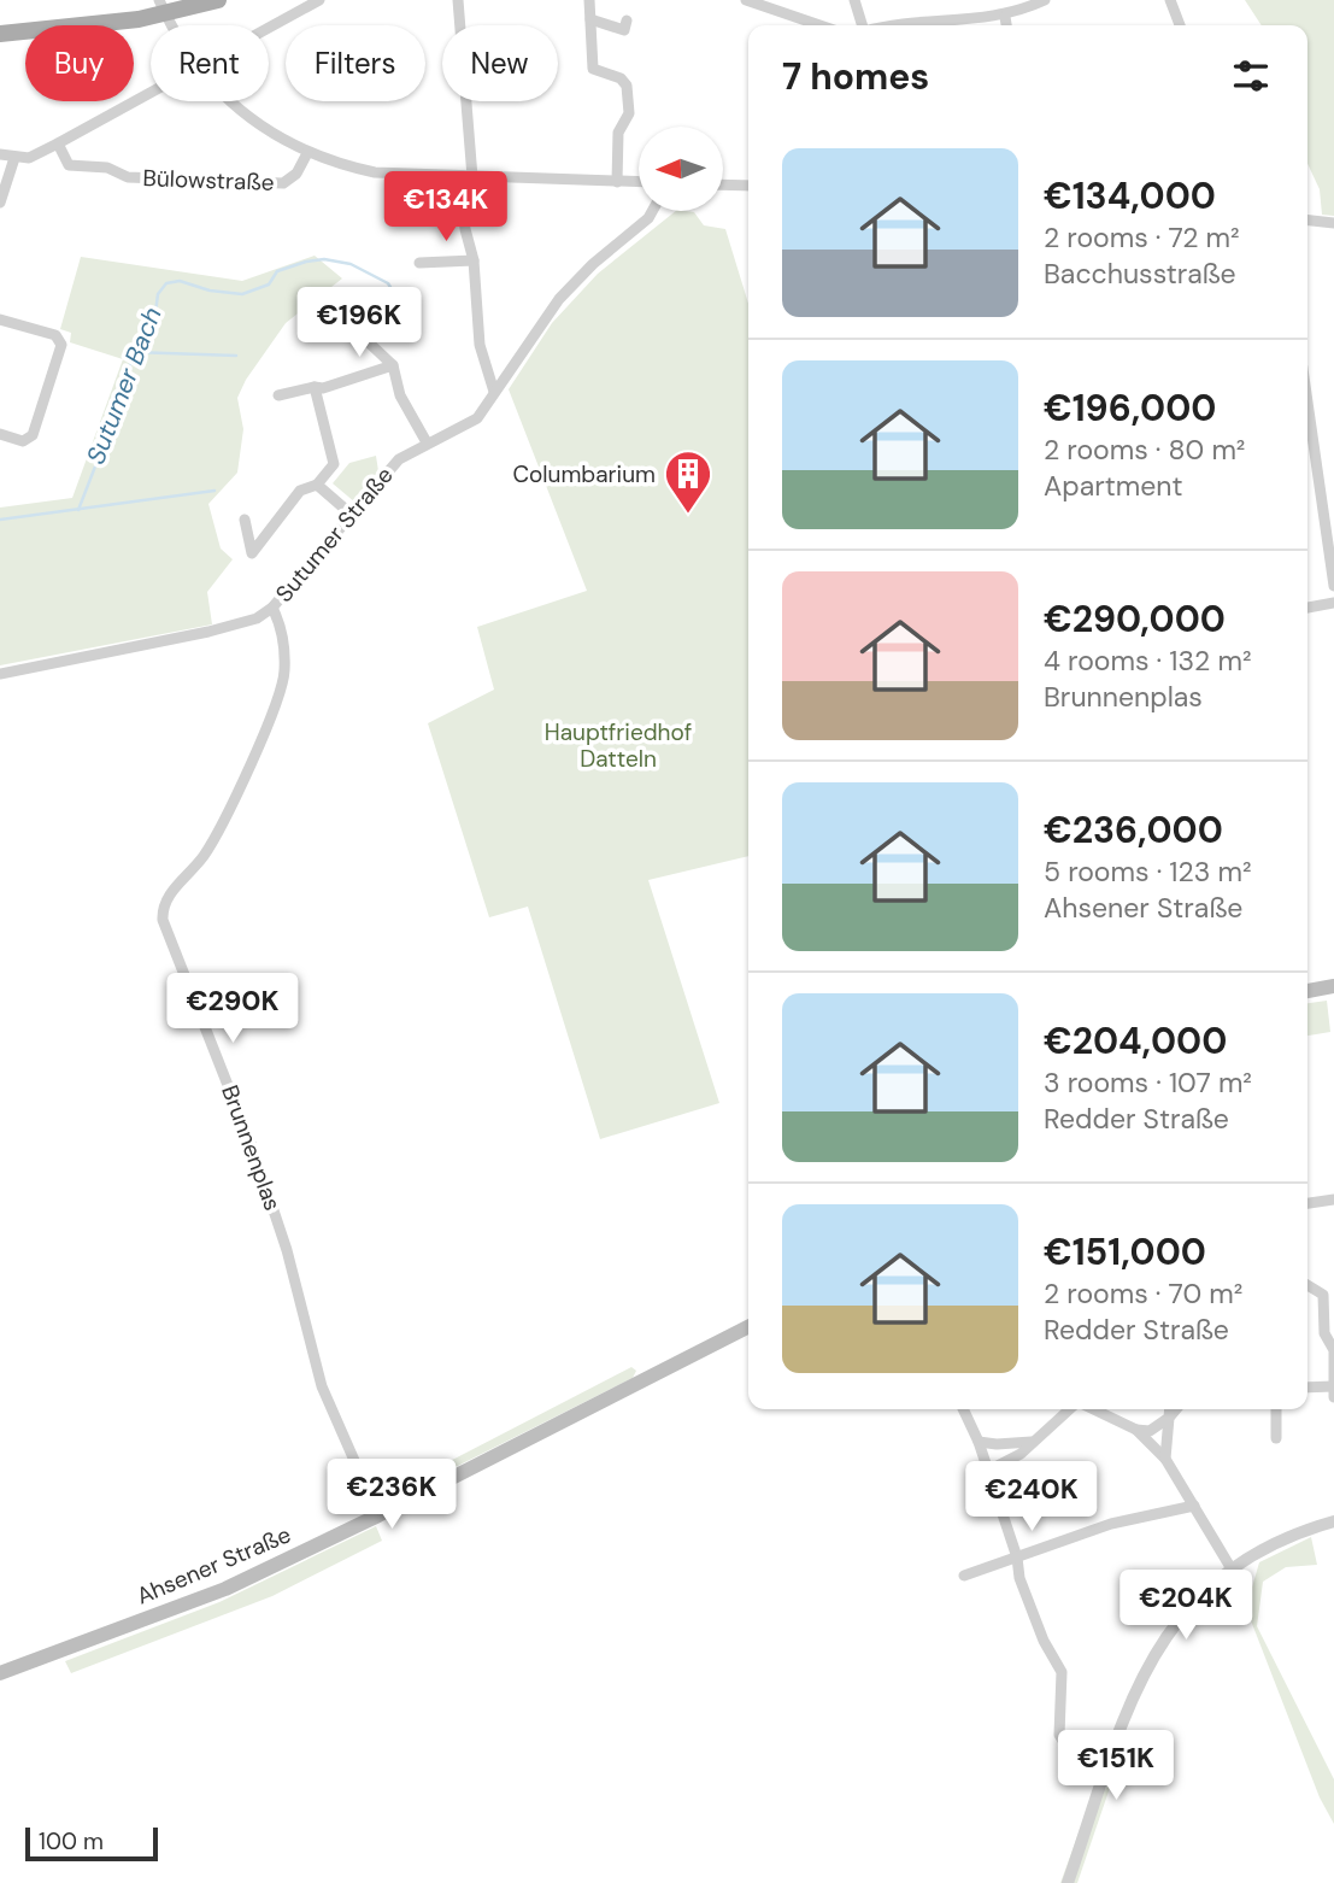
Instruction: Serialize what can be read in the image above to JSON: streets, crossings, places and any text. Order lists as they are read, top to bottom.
{
  "streets": {
    "main road": ["Ahsener Straße"],
    "street": ["Bülowstraße", "Sutumer Straße", "Brunnenplas"]
  },
  "crossings": [
    ["Sutumer Straße", "Brunnenplas"],
    ["Brunnenplas", "Ahsener Straße"]
  ],
  "water": ["Sutumer Bach"],
  "parks": ["Hauptfriedhof Datteln"],
  "places": {
    "building": ["Columbarium"]
  },
  "scale_bar": "100 m",
  "north": "left",
  "page": {
    "chip": [
      "Buy",
      "Rent",
      "Filters",
      "New"
    ],
    "heading": "7 homes",
    "list": [
      {
        "name": "€134,000",
        "note": "2 rooms · 72 m² · Bacchusstraße"
      },
      {
        "name": "€196,000",
        "note": "2 rooms · 80 m² · Apartment"
      },
      {
        "name": "€290,000",
        "note": "4 rooms · 132 m² · Brunnenplas"
      },
      {
        "name": "€236,000",
        "note": "5 rooms · 123 m² · Ahsener Straße"
      },
      {
        "name": "€204,000",
        "note": "3 rooms · 107 m² · Redder Straße"
      },
      {
        "name": "€151,000",
        "note": "2 rooms · 70 m² · Redder Straße"
      }
    ],
    "price": [
      "€134K",
      "€196K",
      "€290K",
      "€236K",
      "€240K",
      "€204K",
      "€151K"
    ],
    "scale": "100 m"
  }
}
